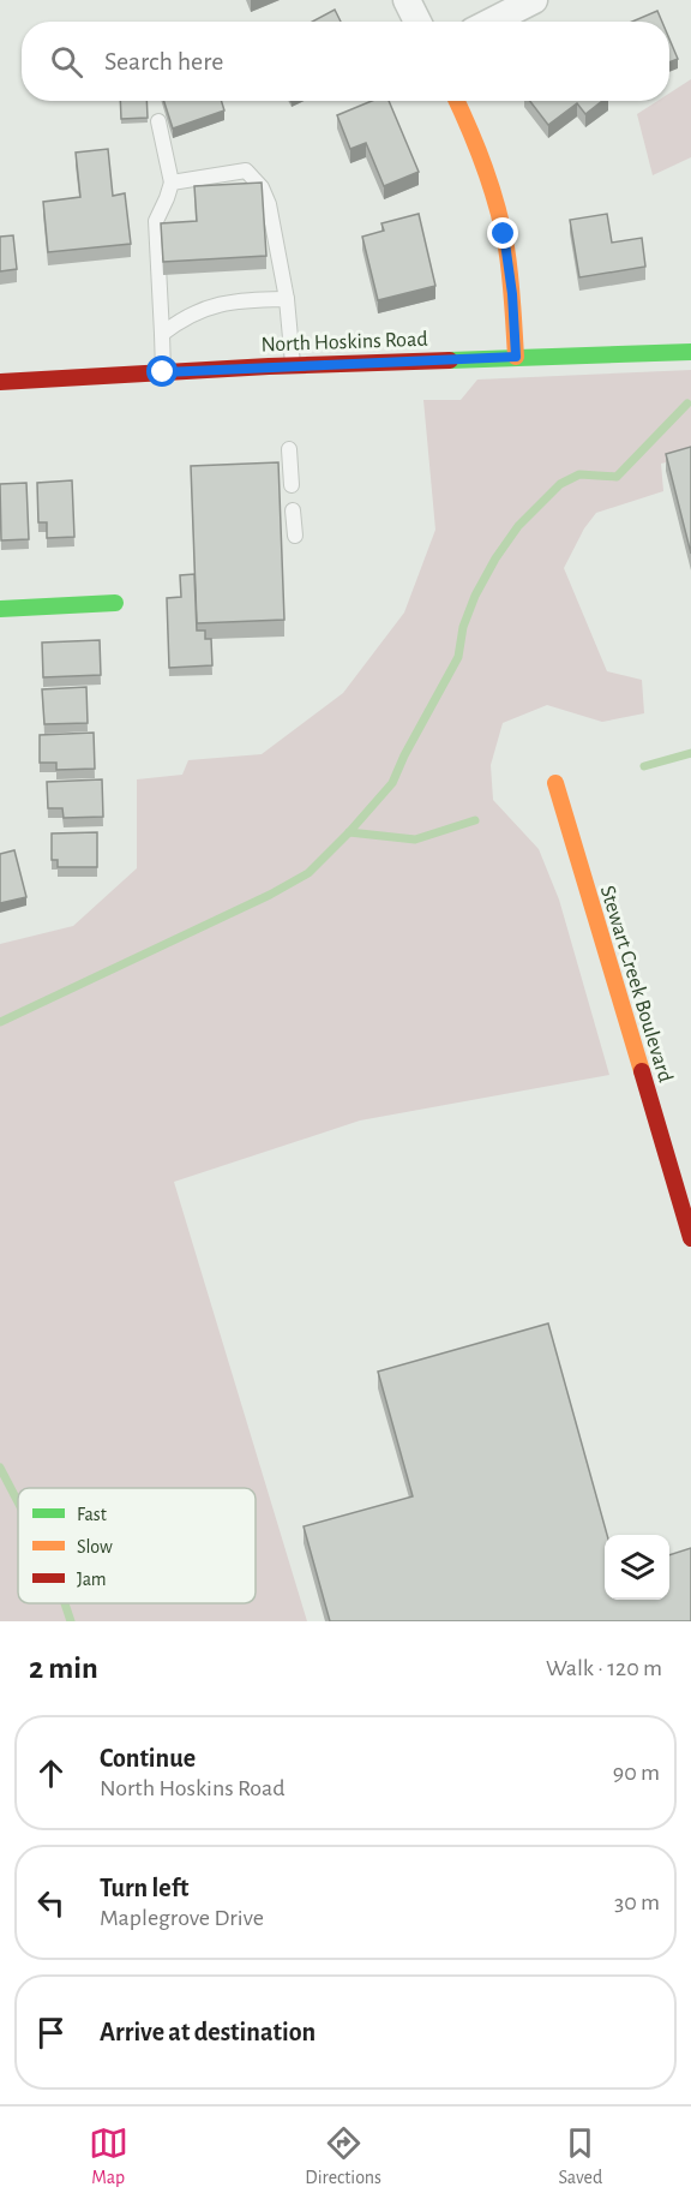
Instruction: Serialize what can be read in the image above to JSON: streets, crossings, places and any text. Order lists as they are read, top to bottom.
{
  "streets": {
    "street": ["North Hoskins Road", "Stewart Creek Boulevard"]
  },
  "legend": ["Fast", "Slow", "Jam"],
  "page": {
    "search": "Search here",
    "heading": ["2 min", "Walk · 120 m"],
    "list": [
      ["Continue", "North Hoskins Road", "90 m"],
      ["Turn left", "Maplegrove Drive", "30 m"],
      "Arrive at destination"
    ],
    "nav": ["Map", "Directions", "Saved"]
  }
}
